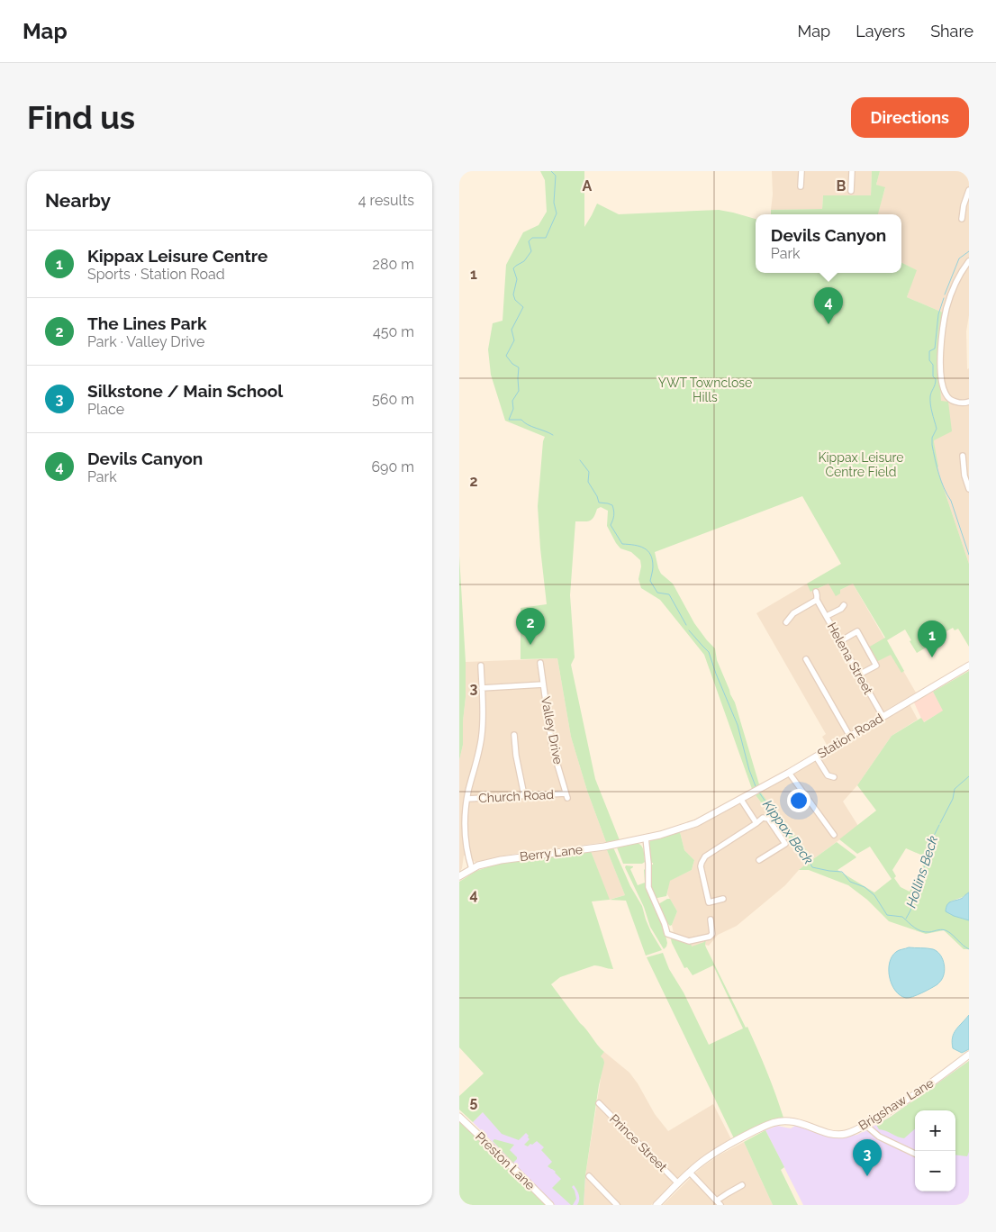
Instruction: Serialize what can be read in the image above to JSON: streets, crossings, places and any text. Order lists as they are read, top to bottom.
{
  "streets": {
    "street": [
      "Helena Street",
      "Valley Drive",
      "Station Road",
      "Church Road",
      "Berry Lane",
      "Brigshaw Lane",
      "Prince Street",
      "Preston Lane"
    ]
  },
  "crossings": [
    ["Helena Street", "Station Road"],
    ["Valley Drive", "Church Road"],
    ["Station Road", "Berry Lane"],
    ["Brigshaw Lane", "Prince Street"]
  ],
  "water": ["Kippax Beck", "Hollins Beck"],
  "parks": ["YWT Townclose Hills", "Kippax Leisure Centre Field"],
  "page": {
    "header": "Map",
    "nav": ["Map", "Layers", "Share"],
    "buttons": "Directions",
    "title": "Find us",
    "heading": ["Nearby", "4 results"],
    "popup": ["Devils Canyon", "Park"],
    "list": [
      {
        "mark": "1",
        "name": "Kippax Leisure Centre",
        "note": "Sports · Station Road",
        "value": "280 m"
      },
      {
        "mark": "2",
        "name": "The Lines Park",
        "note": "Park · Valley Drive",
        "value": "450 m"
      },
      {
        "mark": "3",
        "name": "Silkstone / Main School",
        "note": "Place",
        "value": "560 m"
      },
      {
        "mark": "4",
        "name": "Devils Canyon",
        "note": "Park",
        "value": "690 m"
      }
    ],
    "pins": [
      "4",
      "2",
      "1",
      "3"
    ],
    "map_buttons": ["+", "−"]
  },
  "grid": {
    "columns": ["A", "B"],
    "rows": [
      "1",
      "2",
      "3",
      "4",
      "5"
    ]
  }
}
